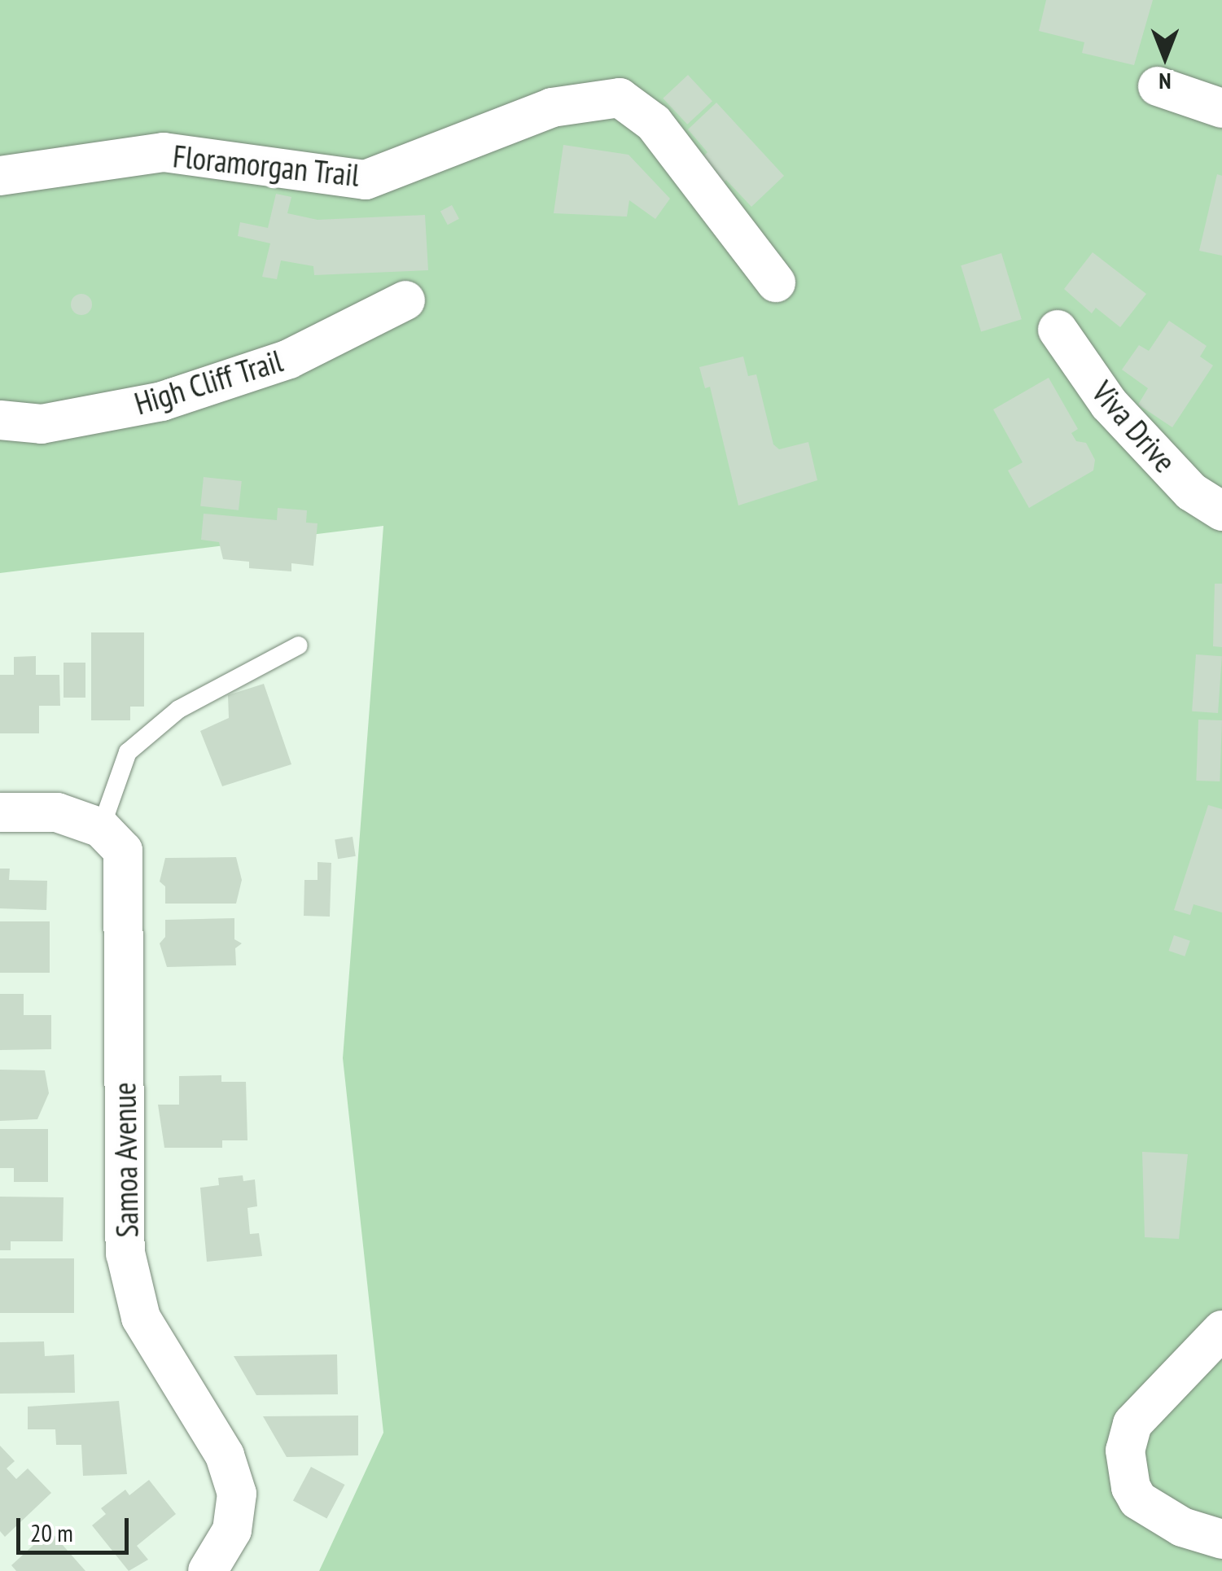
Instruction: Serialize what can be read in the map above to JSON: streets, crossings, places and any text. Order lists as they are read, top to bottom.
{
  "streets": {
    "street": [
      "Floramorgan Trail",
      "High Cliff Trail",
      "Viva Drive",
      "Samoa Avenue"
    ]
  },
  "scale_bar": "20 m",
  "north": "bottom"
}
